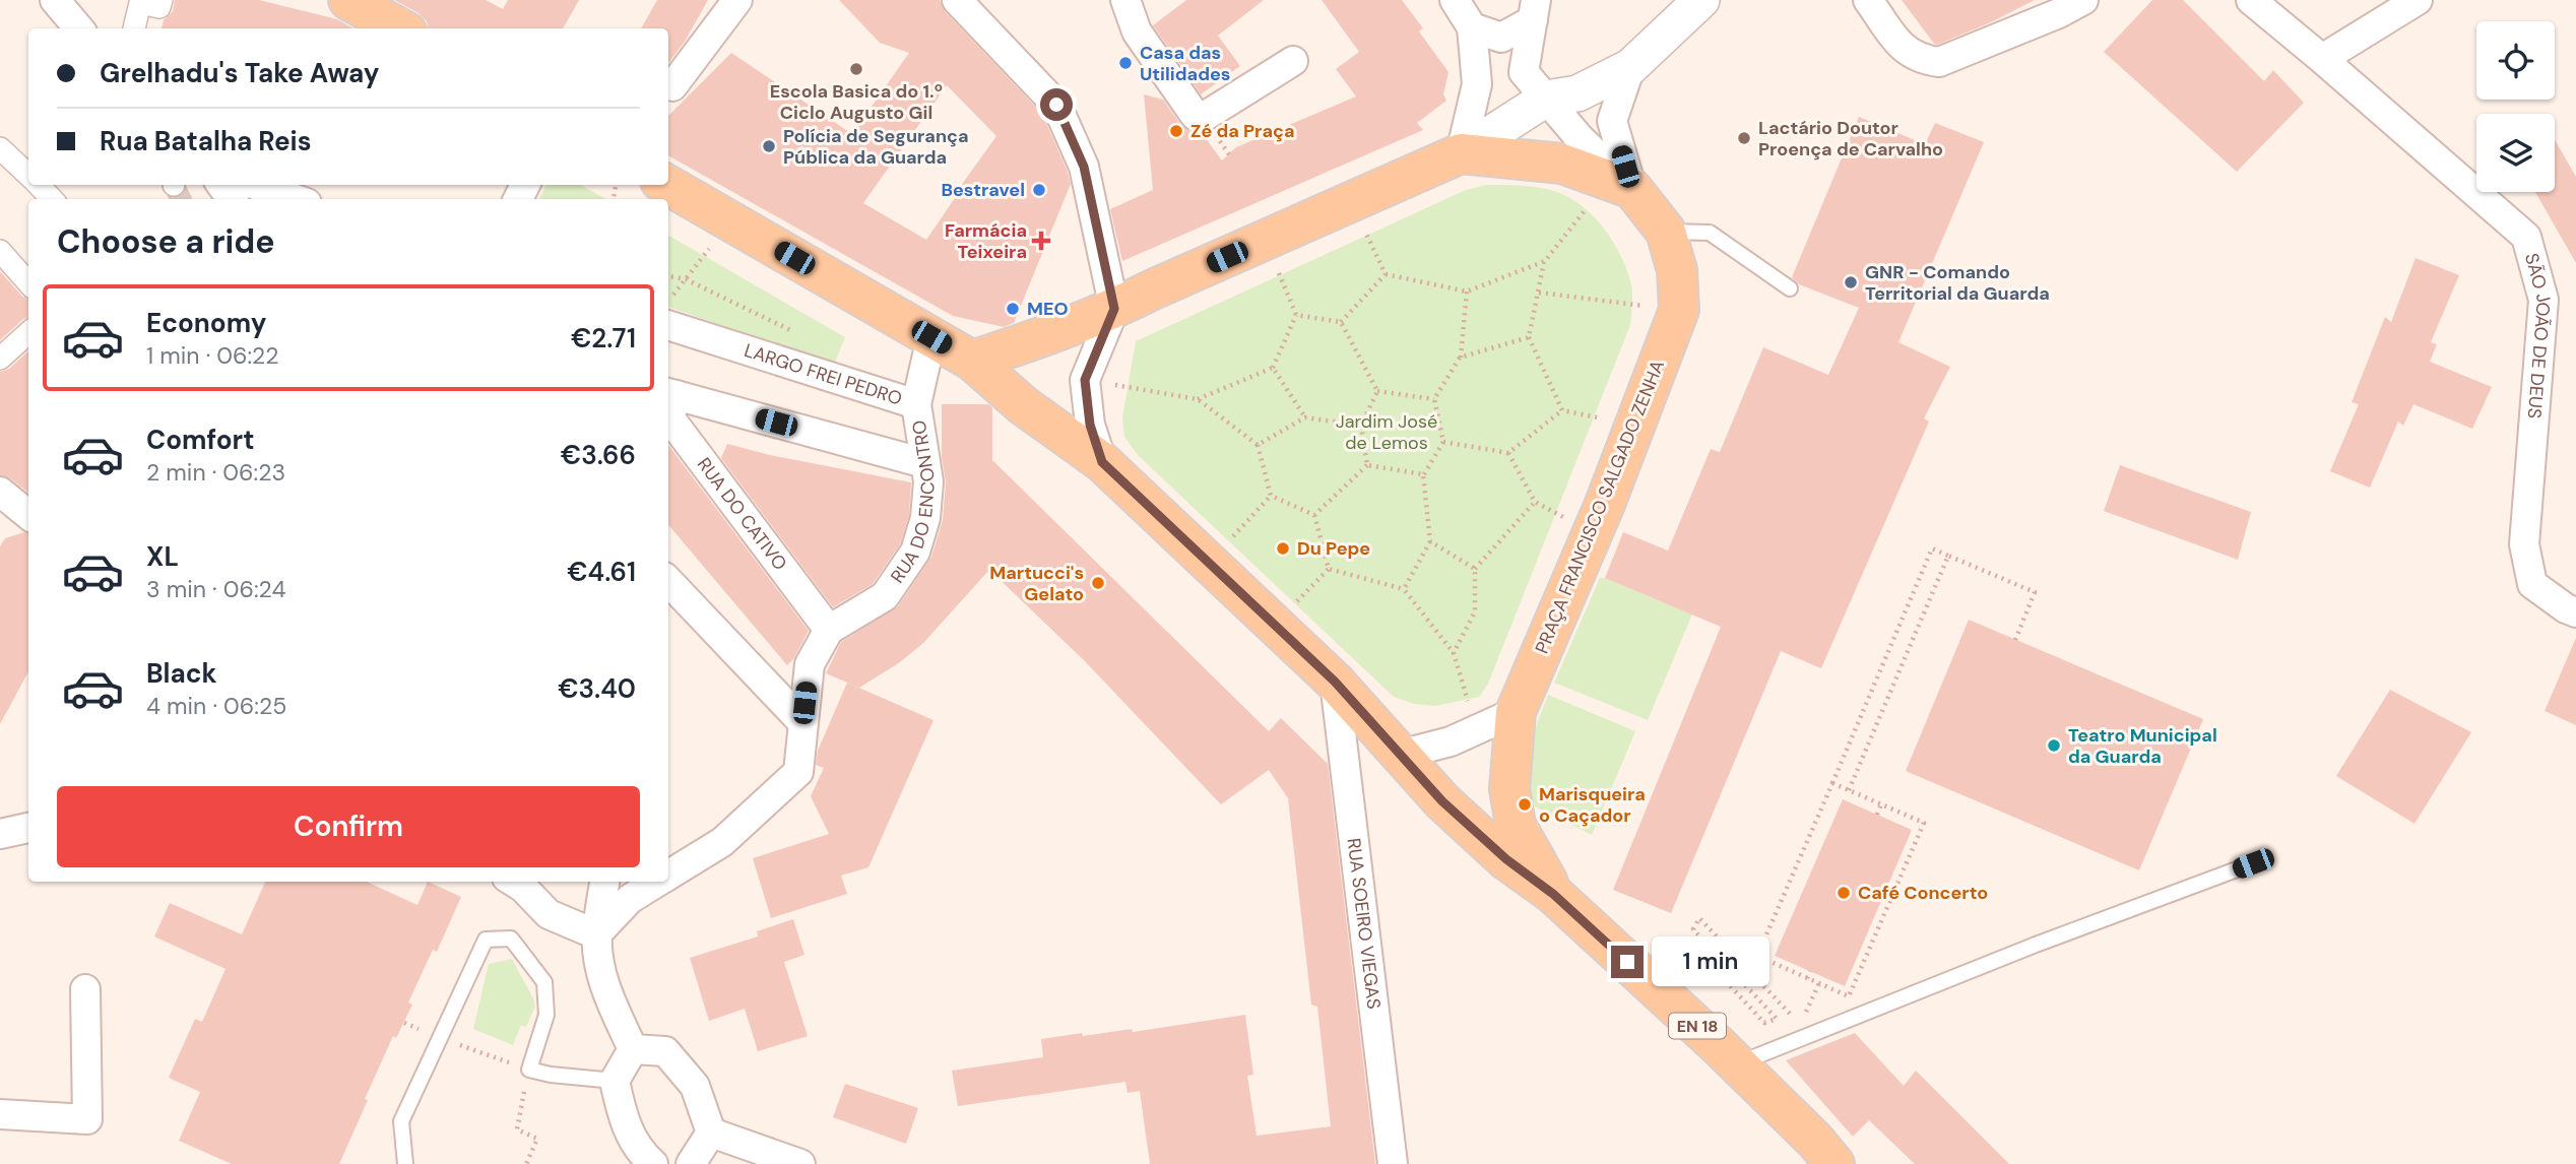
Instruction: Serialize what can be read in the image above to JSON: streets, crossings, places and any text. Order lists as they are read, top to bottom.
{
  "streets": {
    "main road": ["PRAÇA FRANCISCO SALGADO ZENHA", "EN 18"],
    "street": [
      "SÃO JOÃO DE DEUS",
      "LARGO FREI PEDRO",
      "RUA DO ENCONTRO",
      "RUA DO CATIVO",
      "RUA SOEIRO VIEGAS"
    ]
  },
  "crossings": [
    ["LARGO FREI PEDRO", "RUA DO ENCONTRO"],
    ["LARGO FREI PEDRO", "EN 18"],
    ["RUA DO ENCONTRO", "RUA DO CATIVO"],
    ["PRAÇA FRANCISCO SALGADO ZENHA", "EN 18"],
    ["RUA SOEIRO VIEGAS", "EN 18"]
  ],
  "parks": ["Jardim José de Lemos"],
  "places": {
    "other": [
      "Casa das Utilidades",
      "Escola Basica do 1.º Ciclo Augusto Gil",
      "Zé da Praça",
      "Lactário Doutor Proença de Carvalho",
      "Polícia de Segurança Pública da Guarda",
      "Bestravel",
      "GNR - Comando Territorial da Guarda",
      "MEO",
      "Du Pepe",
      "Martucci's Gelato",
      "Teatro Municipal da Guarda",
      "Marisqueira o Caçador",
      "Café Concerto"
    ],
    "health": ["Farmácia Teixeira"]
  },
  "page": {
    "banner": ["Grelhadu's Take Away", "Rua Batalha Reis"],
    "heading": "Choose a ride",
    "list": [
      {
        "name": "Economy",
        "note": "1 min · 06:22",
        "value": "€2.71"
      },
      {
        "name": "Comfort",
        "note": "2 min · 06:23",
        "value": "€3.66"
      },
      {
        "name": "XL",
        "note": "3 min · 06:24",
        "value": "€4.61"
      },
      {
        "name": "Black",
        "note": "4 min · 06:25",
        "value": "€3.40"
      }
    ],
    "buttons": "Confirm",
    "bubble": "1 min"
  }
}
